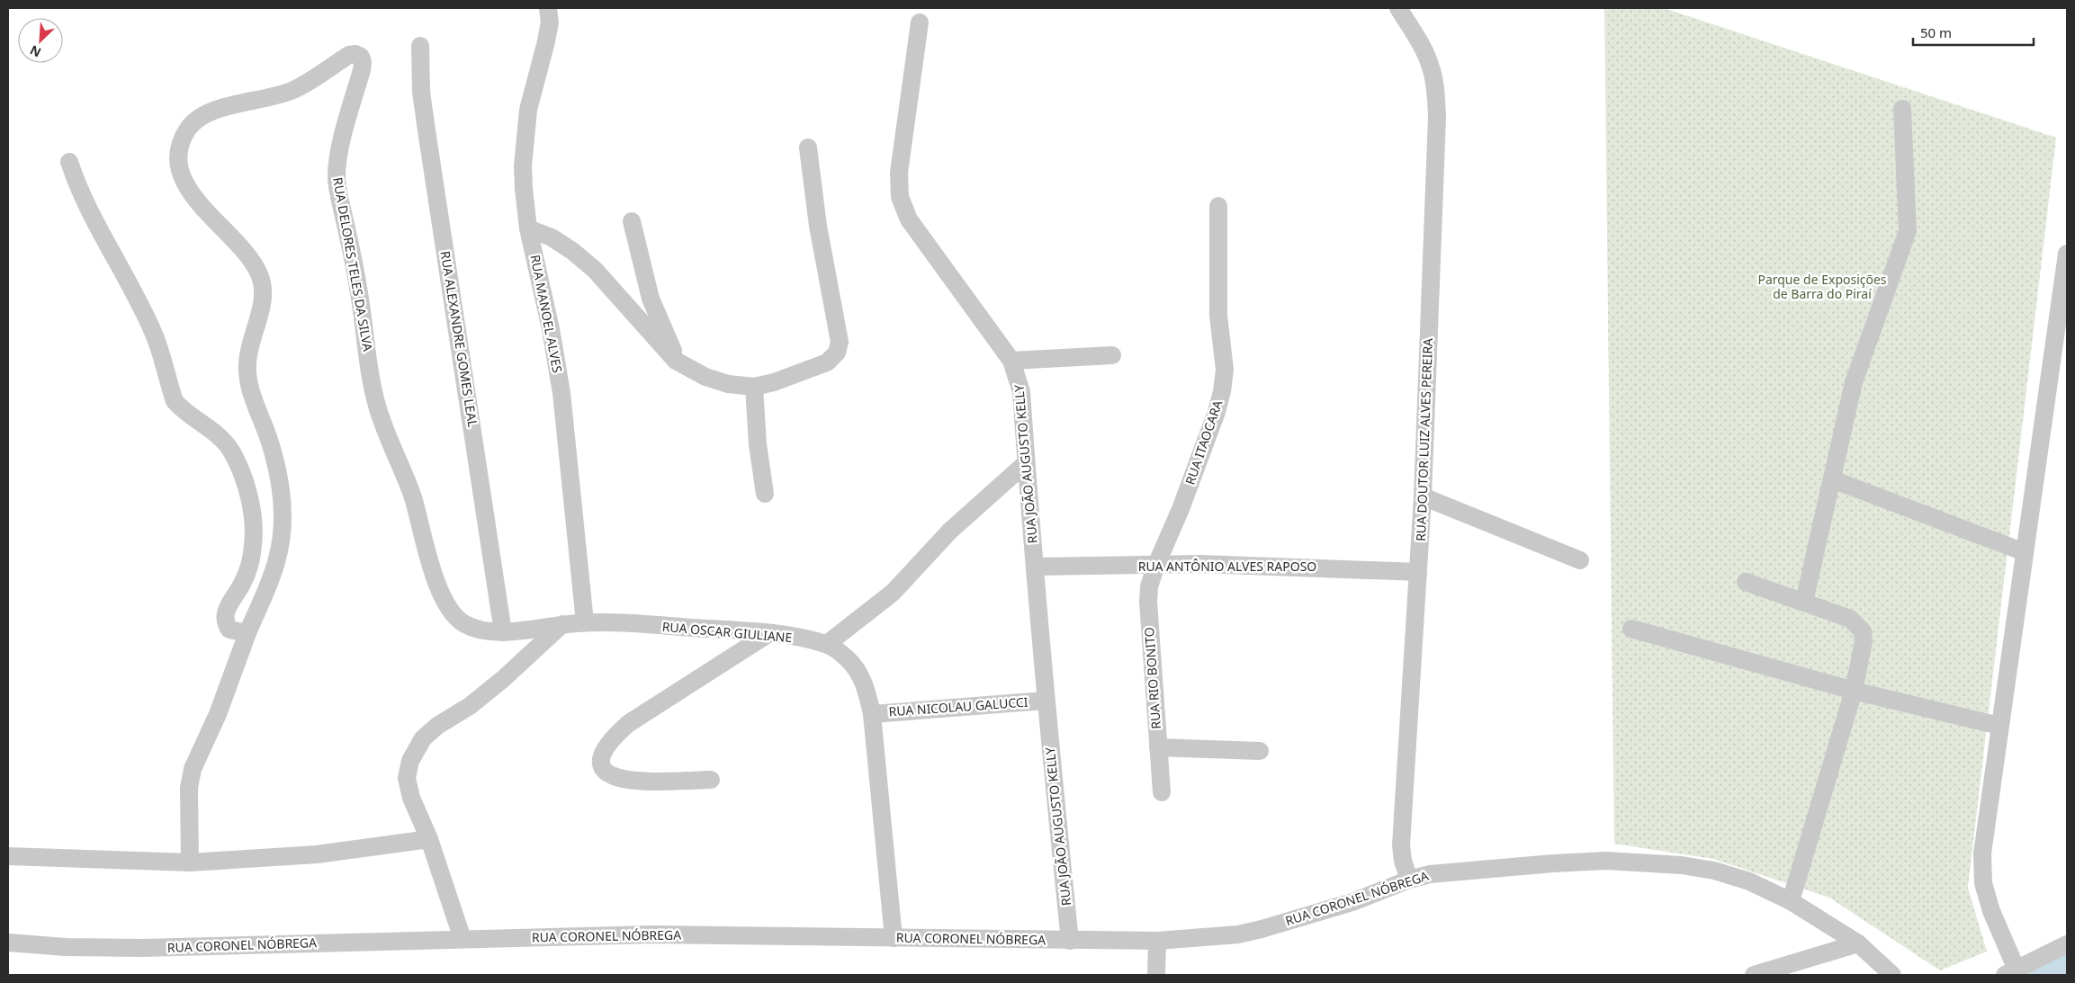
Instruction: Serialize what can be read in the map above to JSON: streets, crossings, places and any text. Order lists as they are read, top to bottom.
{
  "streets": {
    "street": [
      "RUA DELORES TELES DA SILVA",
      "RUA MANOEL ALVES",
      "RUA ALEXANDRE GOMES LEAL",
      "RUA DOUTOR LUIZ ALVES PEREIRA",
      "RUA ITAOCARA",
      "RUA JOÃO AUGUSTO KELLY",
      "RUA ANTÔNIO ALVES RAPOSO",
      "RUA OSCAR GIULIANE",
      "RUA RIO BONITO",
      "RUA NICOLAU GALUCCI",
      "RUA CORONEL NÓBREGA"
    ]
  },
  "crossings": [
    ["RUA DELORES TELES DA SILVA", "RUA ALEXANDRE GOMES LEAL"],
    ["RUA DELORES TELES DA SILVA", "RUA OSCAR GIULIANE"],
    ["RUA MANOEL ALVES", "RUA OSCAR GIULIANE"],
    ["RUA ALEXANDRE GOMES LEAL", "RUA OSCAR GIULIANE"],
    ["RUA DOUTOR LUIZ ALVES PEREIRA", "RUA ANTÔNIO ALVES RAPOSO"],
    ["RUA DOUTOR LUIZ ALVES PEREIRA", "RUA CORONEL NÓBREGA"],
    ["RUA ITAOCARA", "RUA ANTÔNIO ALVES RAPOSO"],
    ["RUA ITAOCARA", "RUA RIO BONITO"],
    ["RUA JOÃO AUGUSTO KELLY", "RUA ANTÔNIO ALVES RAPOSO"],
    ["RUA JOÃO AUGUSTO KELLY", "RUA NICOLAU GALUCCI"],
    ["RUA JOÃO AUGUSTO KELLY", "RUA CORONEL NÓBREGA"],
    ["RUA ANTÔNIO ALVES RAPOSO", "RUA RIO BONITO"],
    ["RUA OSCAR GIULIANE", "RUA NICOLAU GALUCCI"],
    ["RUA OSCAR GIULIANE", "RUA CORONEL NÓBREGA"]
  ],
  "parks": ["Parque de Exposições de Barra do Piraí"],
  "scale_bar": "50 m",
  "north": "bottom left"
}
